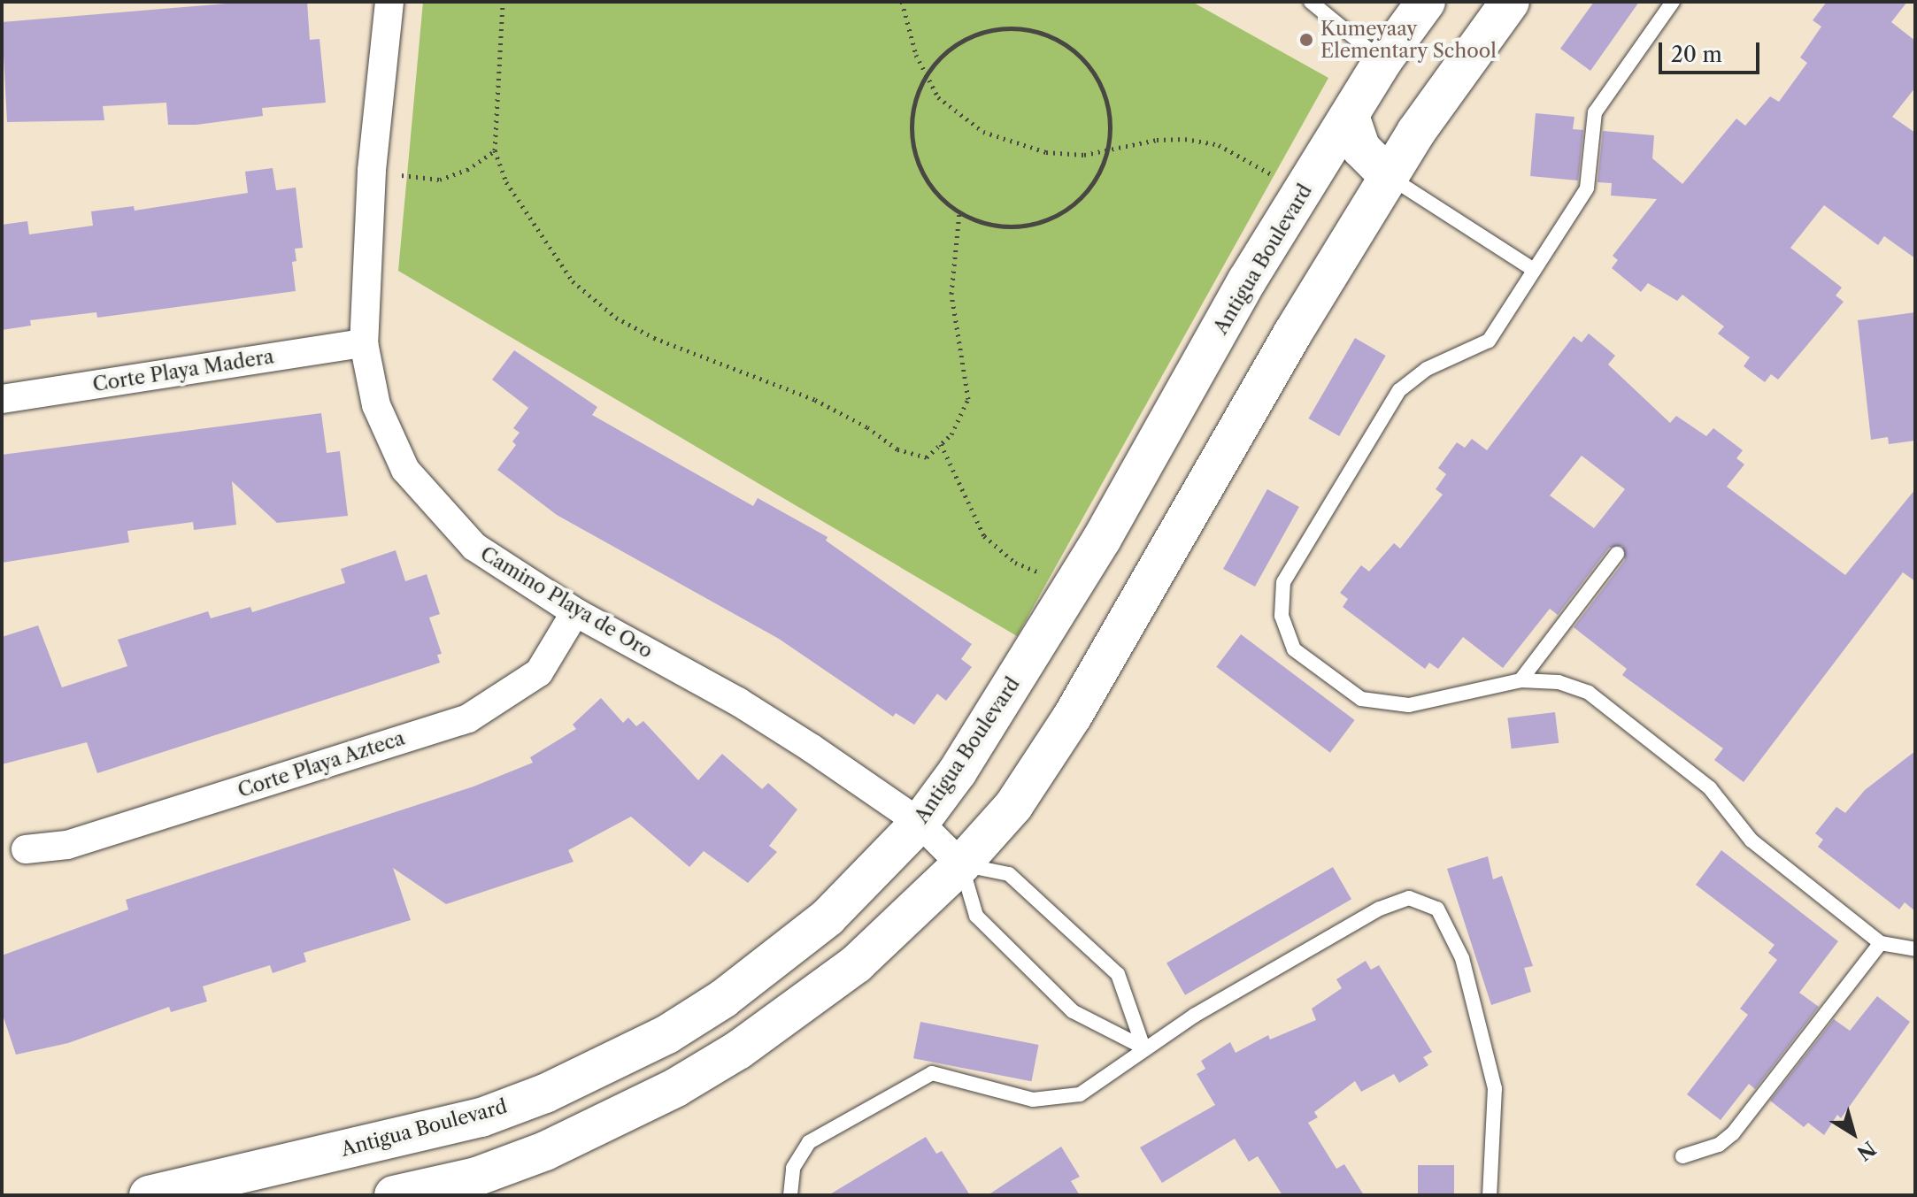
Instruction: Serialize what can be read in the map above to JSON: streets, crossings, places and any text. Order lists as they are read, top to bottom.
{
  "streets": {
    "main road": ["Antigua Boulevard"],
    "street": ["Corte Playa Madera", "Camino Playa de Oro", "Corte Playa Azteca"]
  },
  "crossings": [
    ["Antigua Boulevard", "Camino Playa de Oro"],
    ["Corte Playa Madera", "Camino Playa de Oro"],
    ["Camino Playa de Oro", "Corte Playa Azteca"]
  ],
  "places": ["Kumeyaay Elementary School"],
  "scale_bar": "20 m",
  "north": "bottom right"
}
